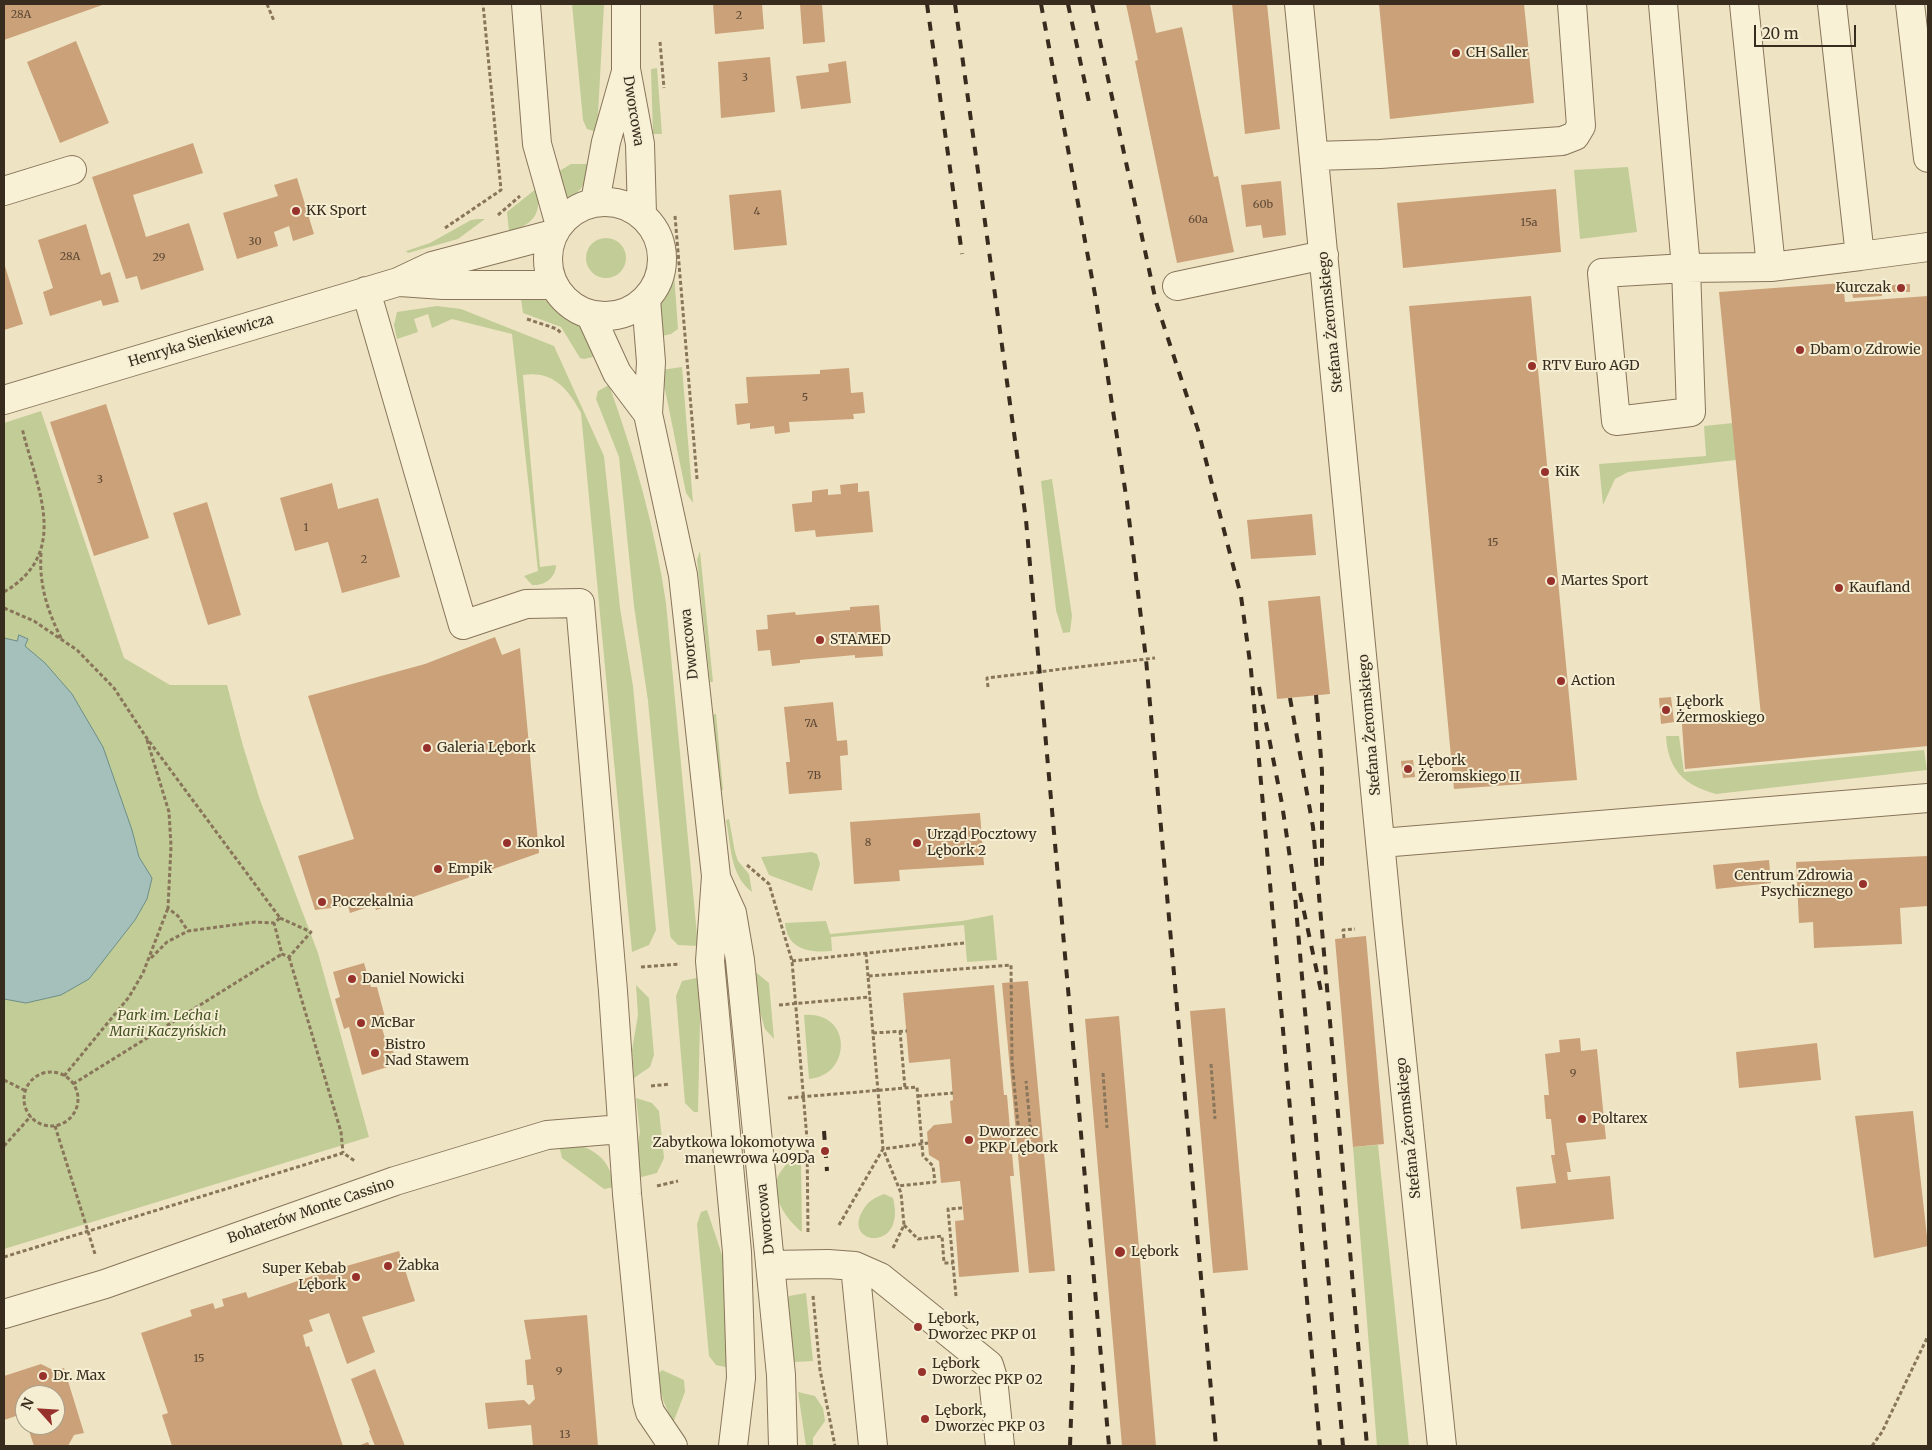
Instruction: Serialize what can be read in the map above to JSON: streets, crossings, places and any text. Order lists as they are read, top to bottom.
{
  "streets": {
    "street": [
      "Dworcowa",
      "Stefana Żeromskiego",
      "Henryka Sienkiewicza",
      "Bohaterów Monte Cassino"
    ]
  },
  "crossings": [
    ["Dworcowa", "Henryka Sienkiewicza"]
  ],
  "parks": ["Park im. Lecha i Marii Kaczyńskich"],
  "places": [
    "CH Saller",
    "KK Sport",
    "Kurczak",
    "Dbam o Zdrowie",
    "RTV Euro AGD",
    "KiK",
    "Martes Sport",
    "Kaufland",
    "STAMED",
    "Action",
    "Lębork Żermoskiego",
    "Galeria Lębork",
    "Lębork Żeromskiego II",
    "Konkol",
    "Urząd Pocztowy Lębork 2",
    "Empik",
    "Centrum Zdrowia Psychicznego",
    "Poczekalnia",
    "Daniel Nowicki",
    "McBar",
    "Bistro Nad Stawem",
    "Poltarex",
    "Dworzec PKP Lębork",
    "Zabytkowa lokomotywa manewrowa 409Da",
    "Lębork",
    "Żabka",
    "Super Kebab Lębork",
    "Lębork, Dworzec PKP 01",
    "Lębork Dworzec PKP 02",
    "Dr. Max",
    "Lębork, Dworzec PKP 03"
  ],
  "house_numbers": [
    "28A",
    "2",
    "3",
    "60b",
    "4",
    "60a",
    "15a",
    "30",
    "28A",
    "29",
    "5",
    "3",
    "1",
    "15",
    "2",
    "7A",
    "7B",
    "8",
    "9",
    "15",
    "9",
    "13"
  ],
  "scale_bar": "20 m",
  "north": "top left"
}
